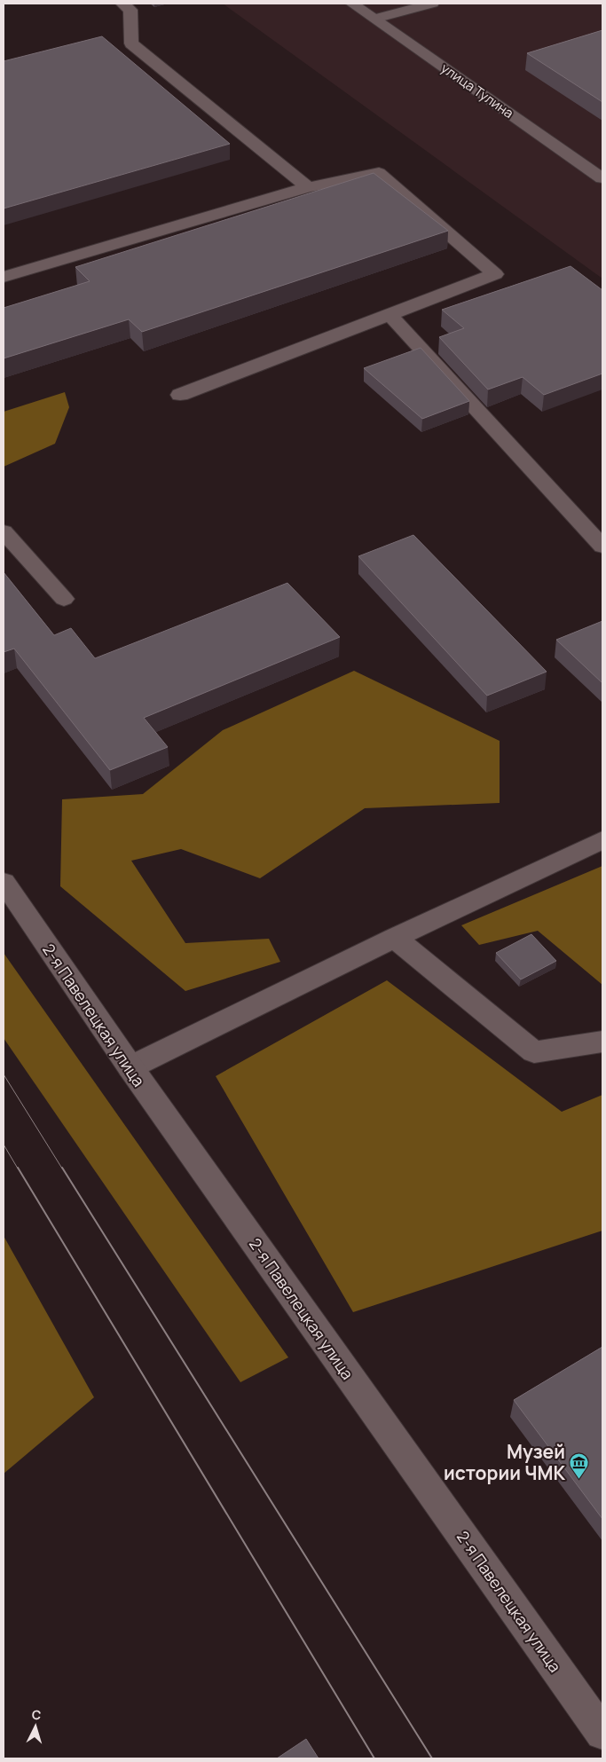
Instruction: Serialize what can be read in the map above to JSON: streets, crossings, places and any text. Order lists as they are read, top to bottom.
{
  "streets": {
    "main road": ["улица Тулина", "2-я Павелецкая улица"]
  },
  "places": {
    "museum": ["Музей истории ЧМК"]
  },
  "north": "top"
}
